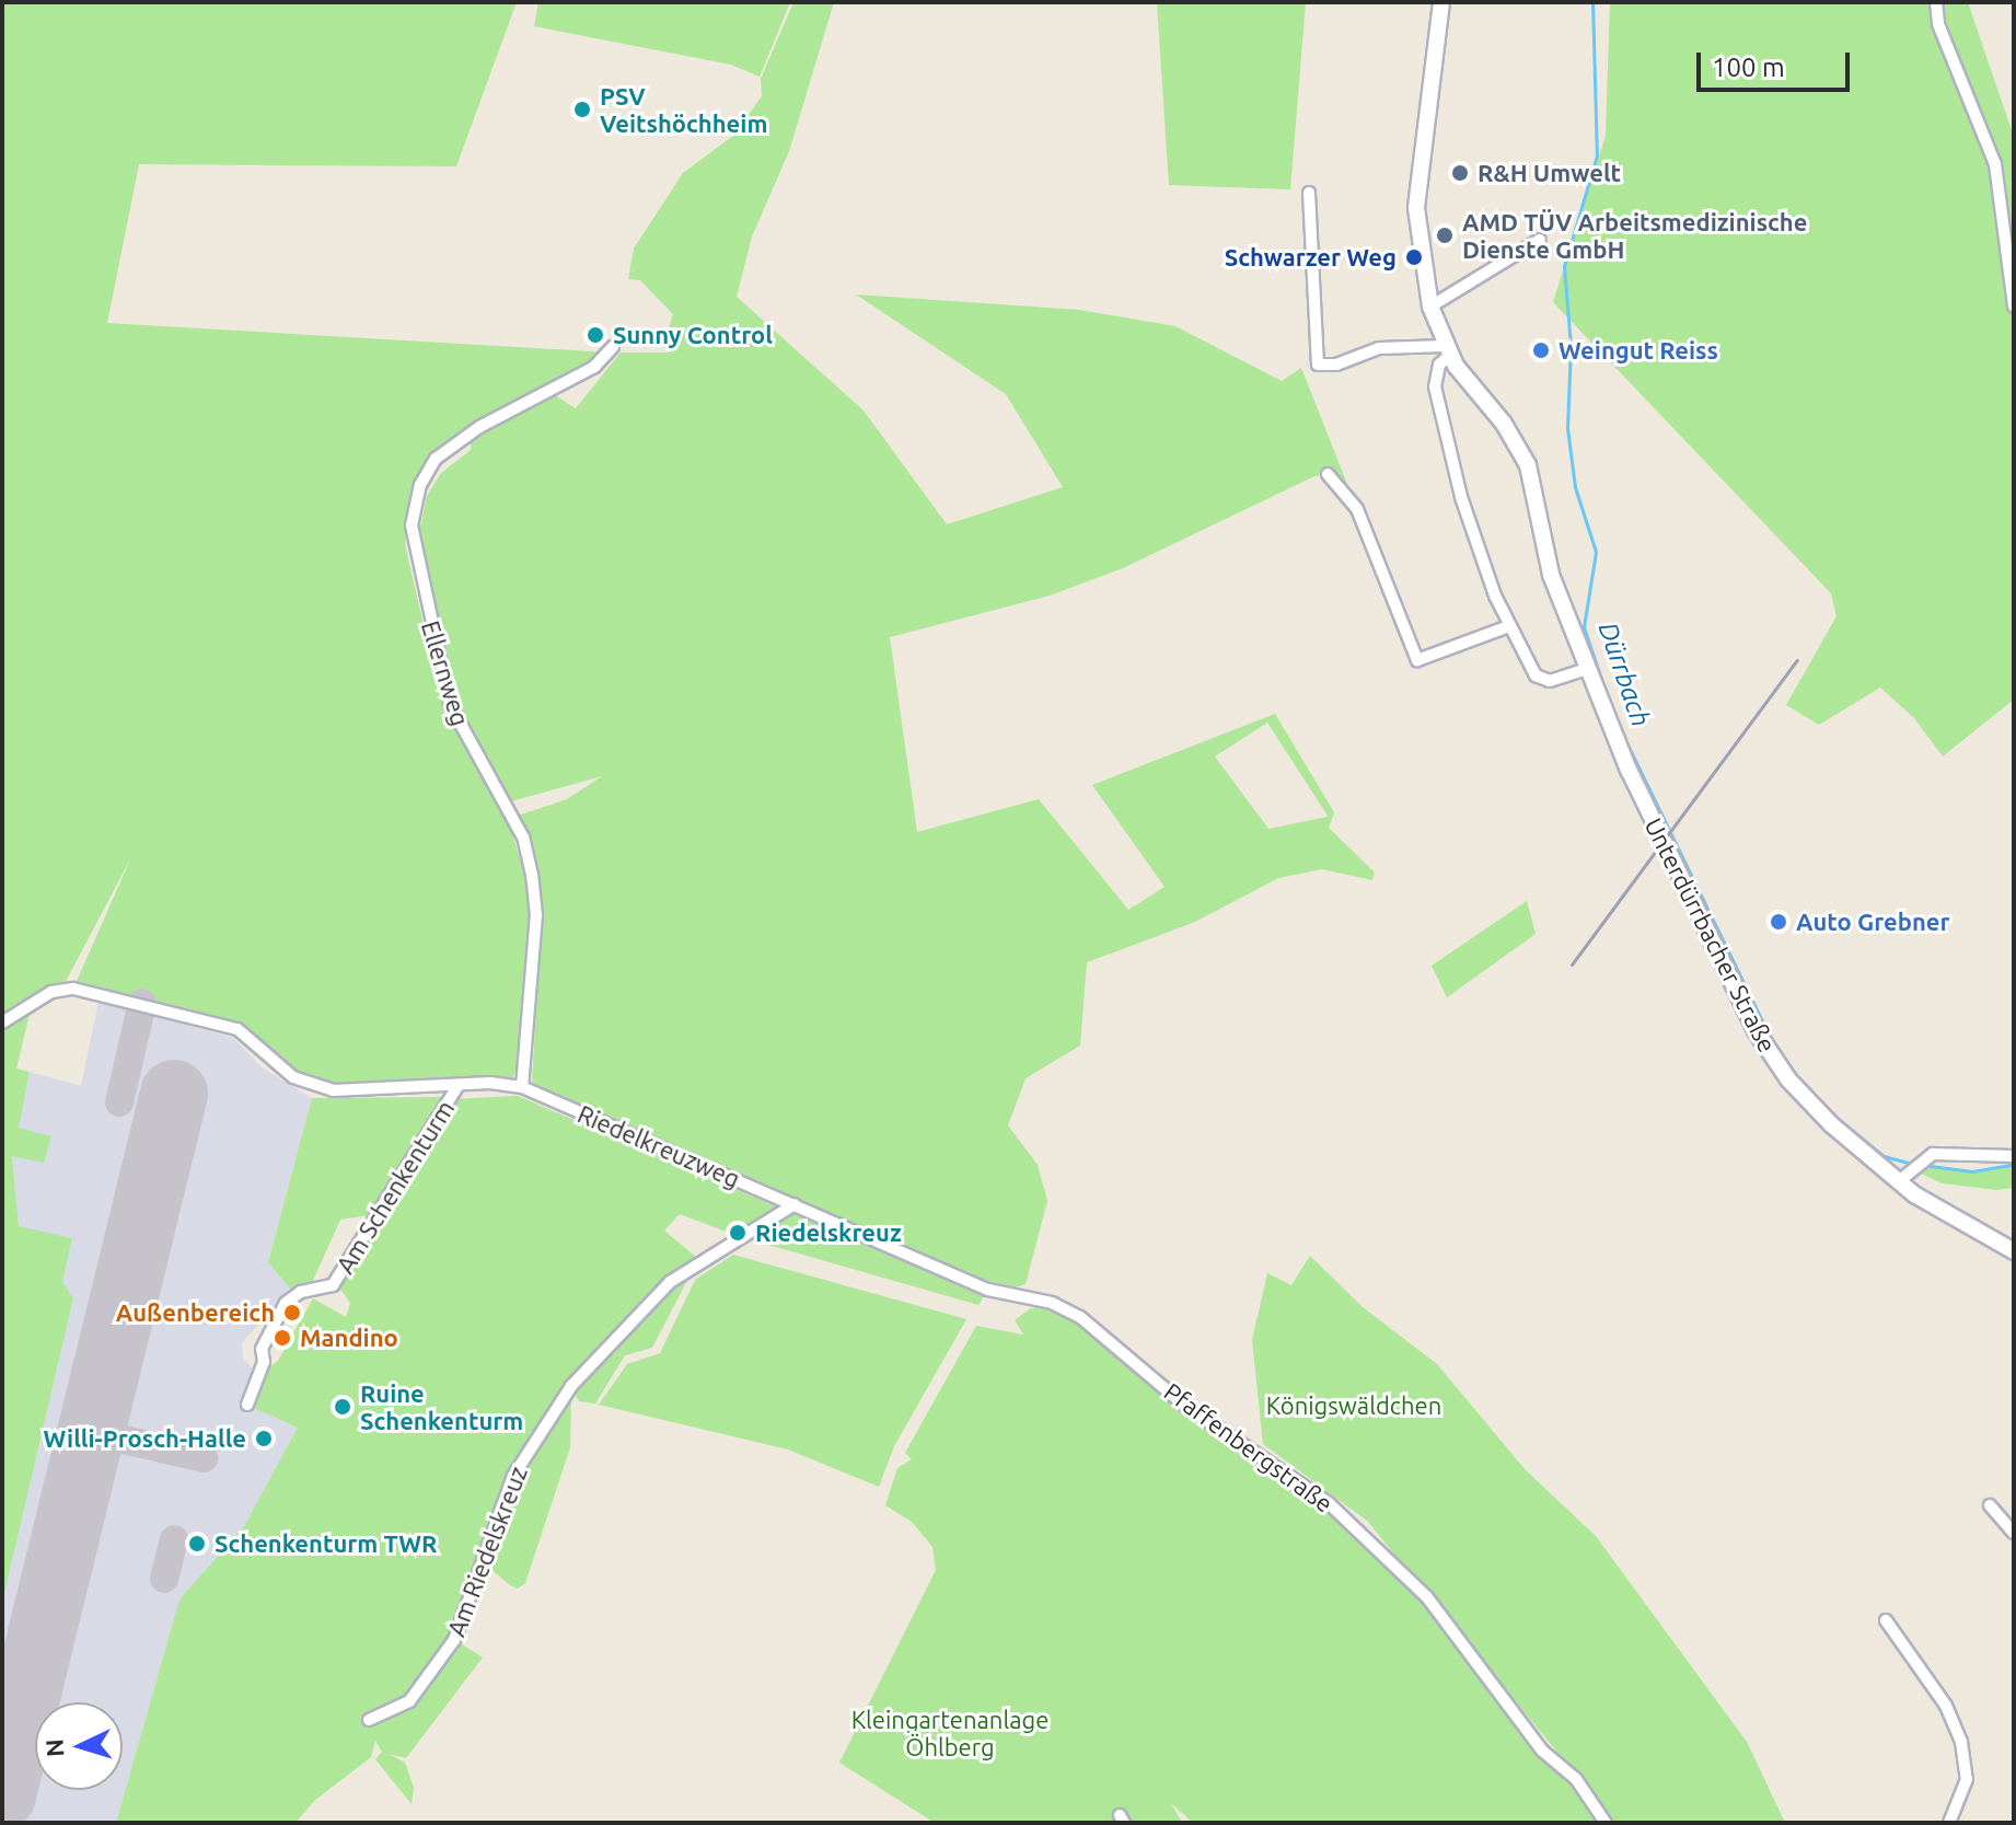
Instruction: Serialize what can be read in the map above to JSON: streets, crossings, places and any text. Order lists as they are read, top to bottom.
{
  "streets": {
    "street": [
      "Ellernweg",
      "Unterdürrbacher Straße",
      "Riedelkreuzweg",
      "Am Schenkenturm",
      "Pfaffenbergstraße",
      "Am Riedelskreuz"
    ]
  },
  "crossings": [
    ["Ellernweg", "Riedelkreuzweg"],
    ["Riedelkreuzweg", "Pfaffenbergstraße"],
    ["Riedelkreuzweg", "Am Riedelskreuz"],
    ["Pfaffenbergstraße", "Am Riedelskreuz"]
  ],
  "water": ["Dürrbach"],
  "parks": ["Königswäldchen", "Kleingartenanlage Öhlberg"],
  "places": [
    "PSV Veitshöchheim",
    "R&H Umwelt",
    "AMD TÜV Arbeitsmedizinische Dienste GmbH",
    "Schwarzer Weg",
    "Sunny Control",
    "Weingut Reiss",
    "Auto Grebner",
    "Riedelskreuz",
    "Außenbereich",
    "Mandino",
    "Ruine Schenkenturm",
    "Willi-Prosch-Halle",
    "Schenkenturm TWR"
  ],
  "scale_bar": "100 m",
  "north": "left"
}
